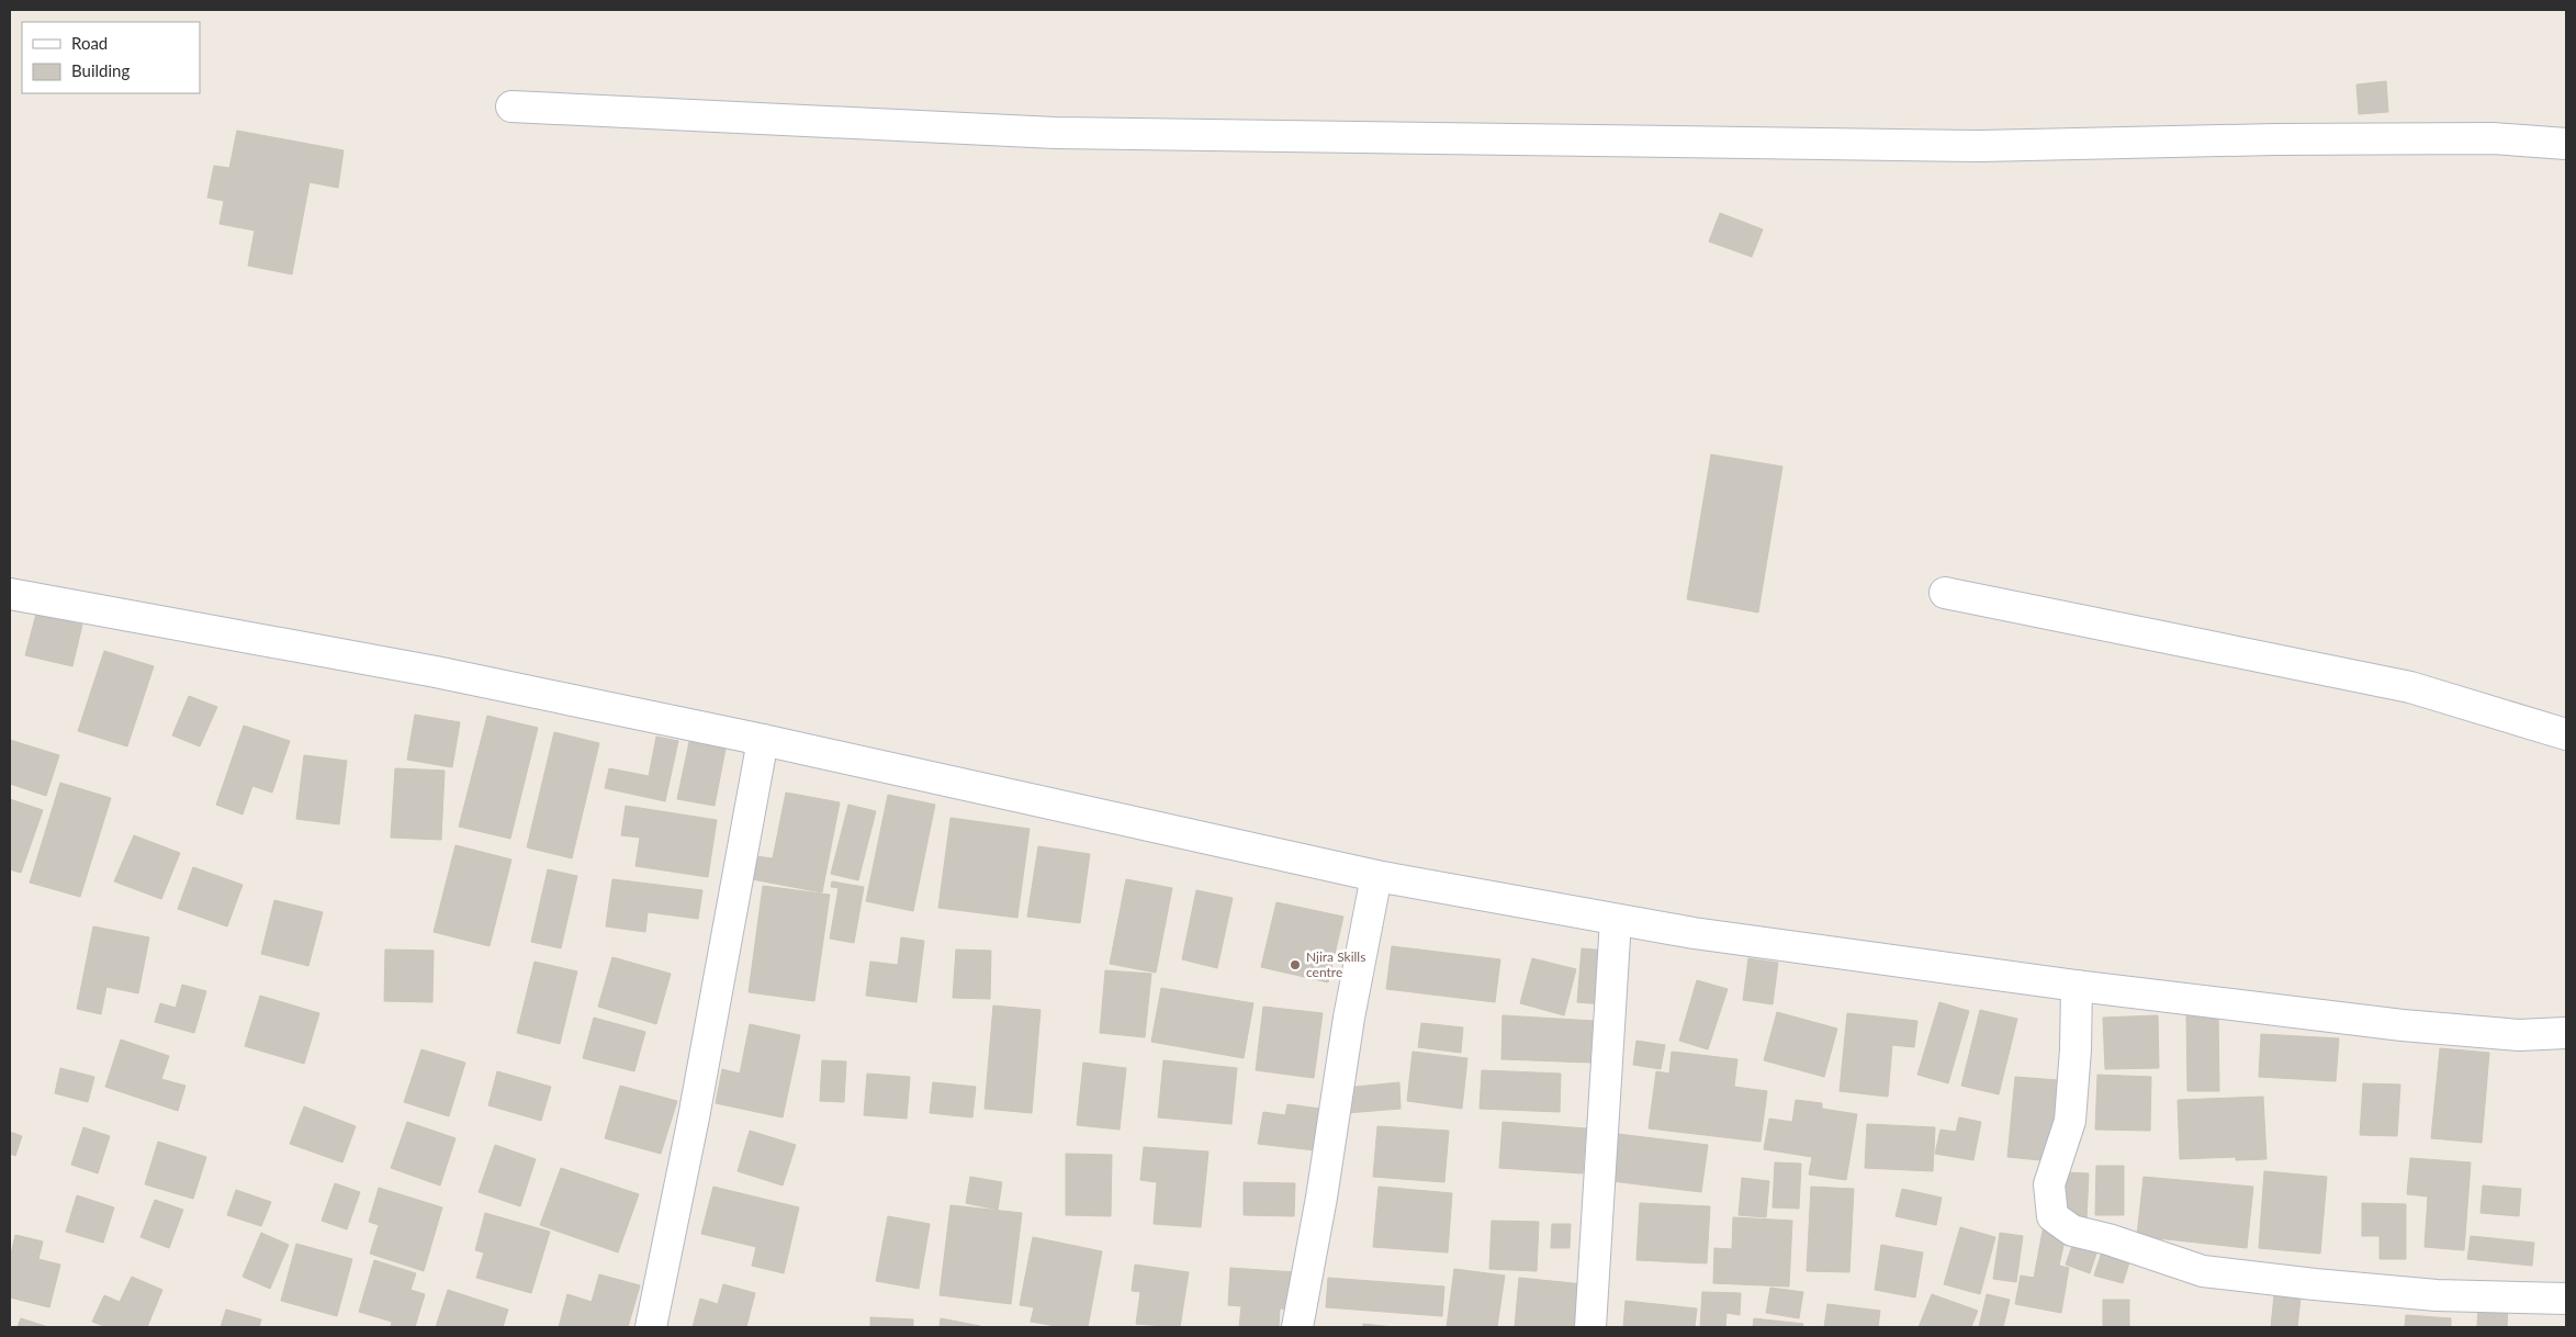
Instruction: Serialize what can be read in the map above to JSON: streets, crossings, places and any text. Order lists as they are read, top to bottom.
{
  "places": ["Njira Skills centre"],
  "legend": ["Road", "Building"]
}
